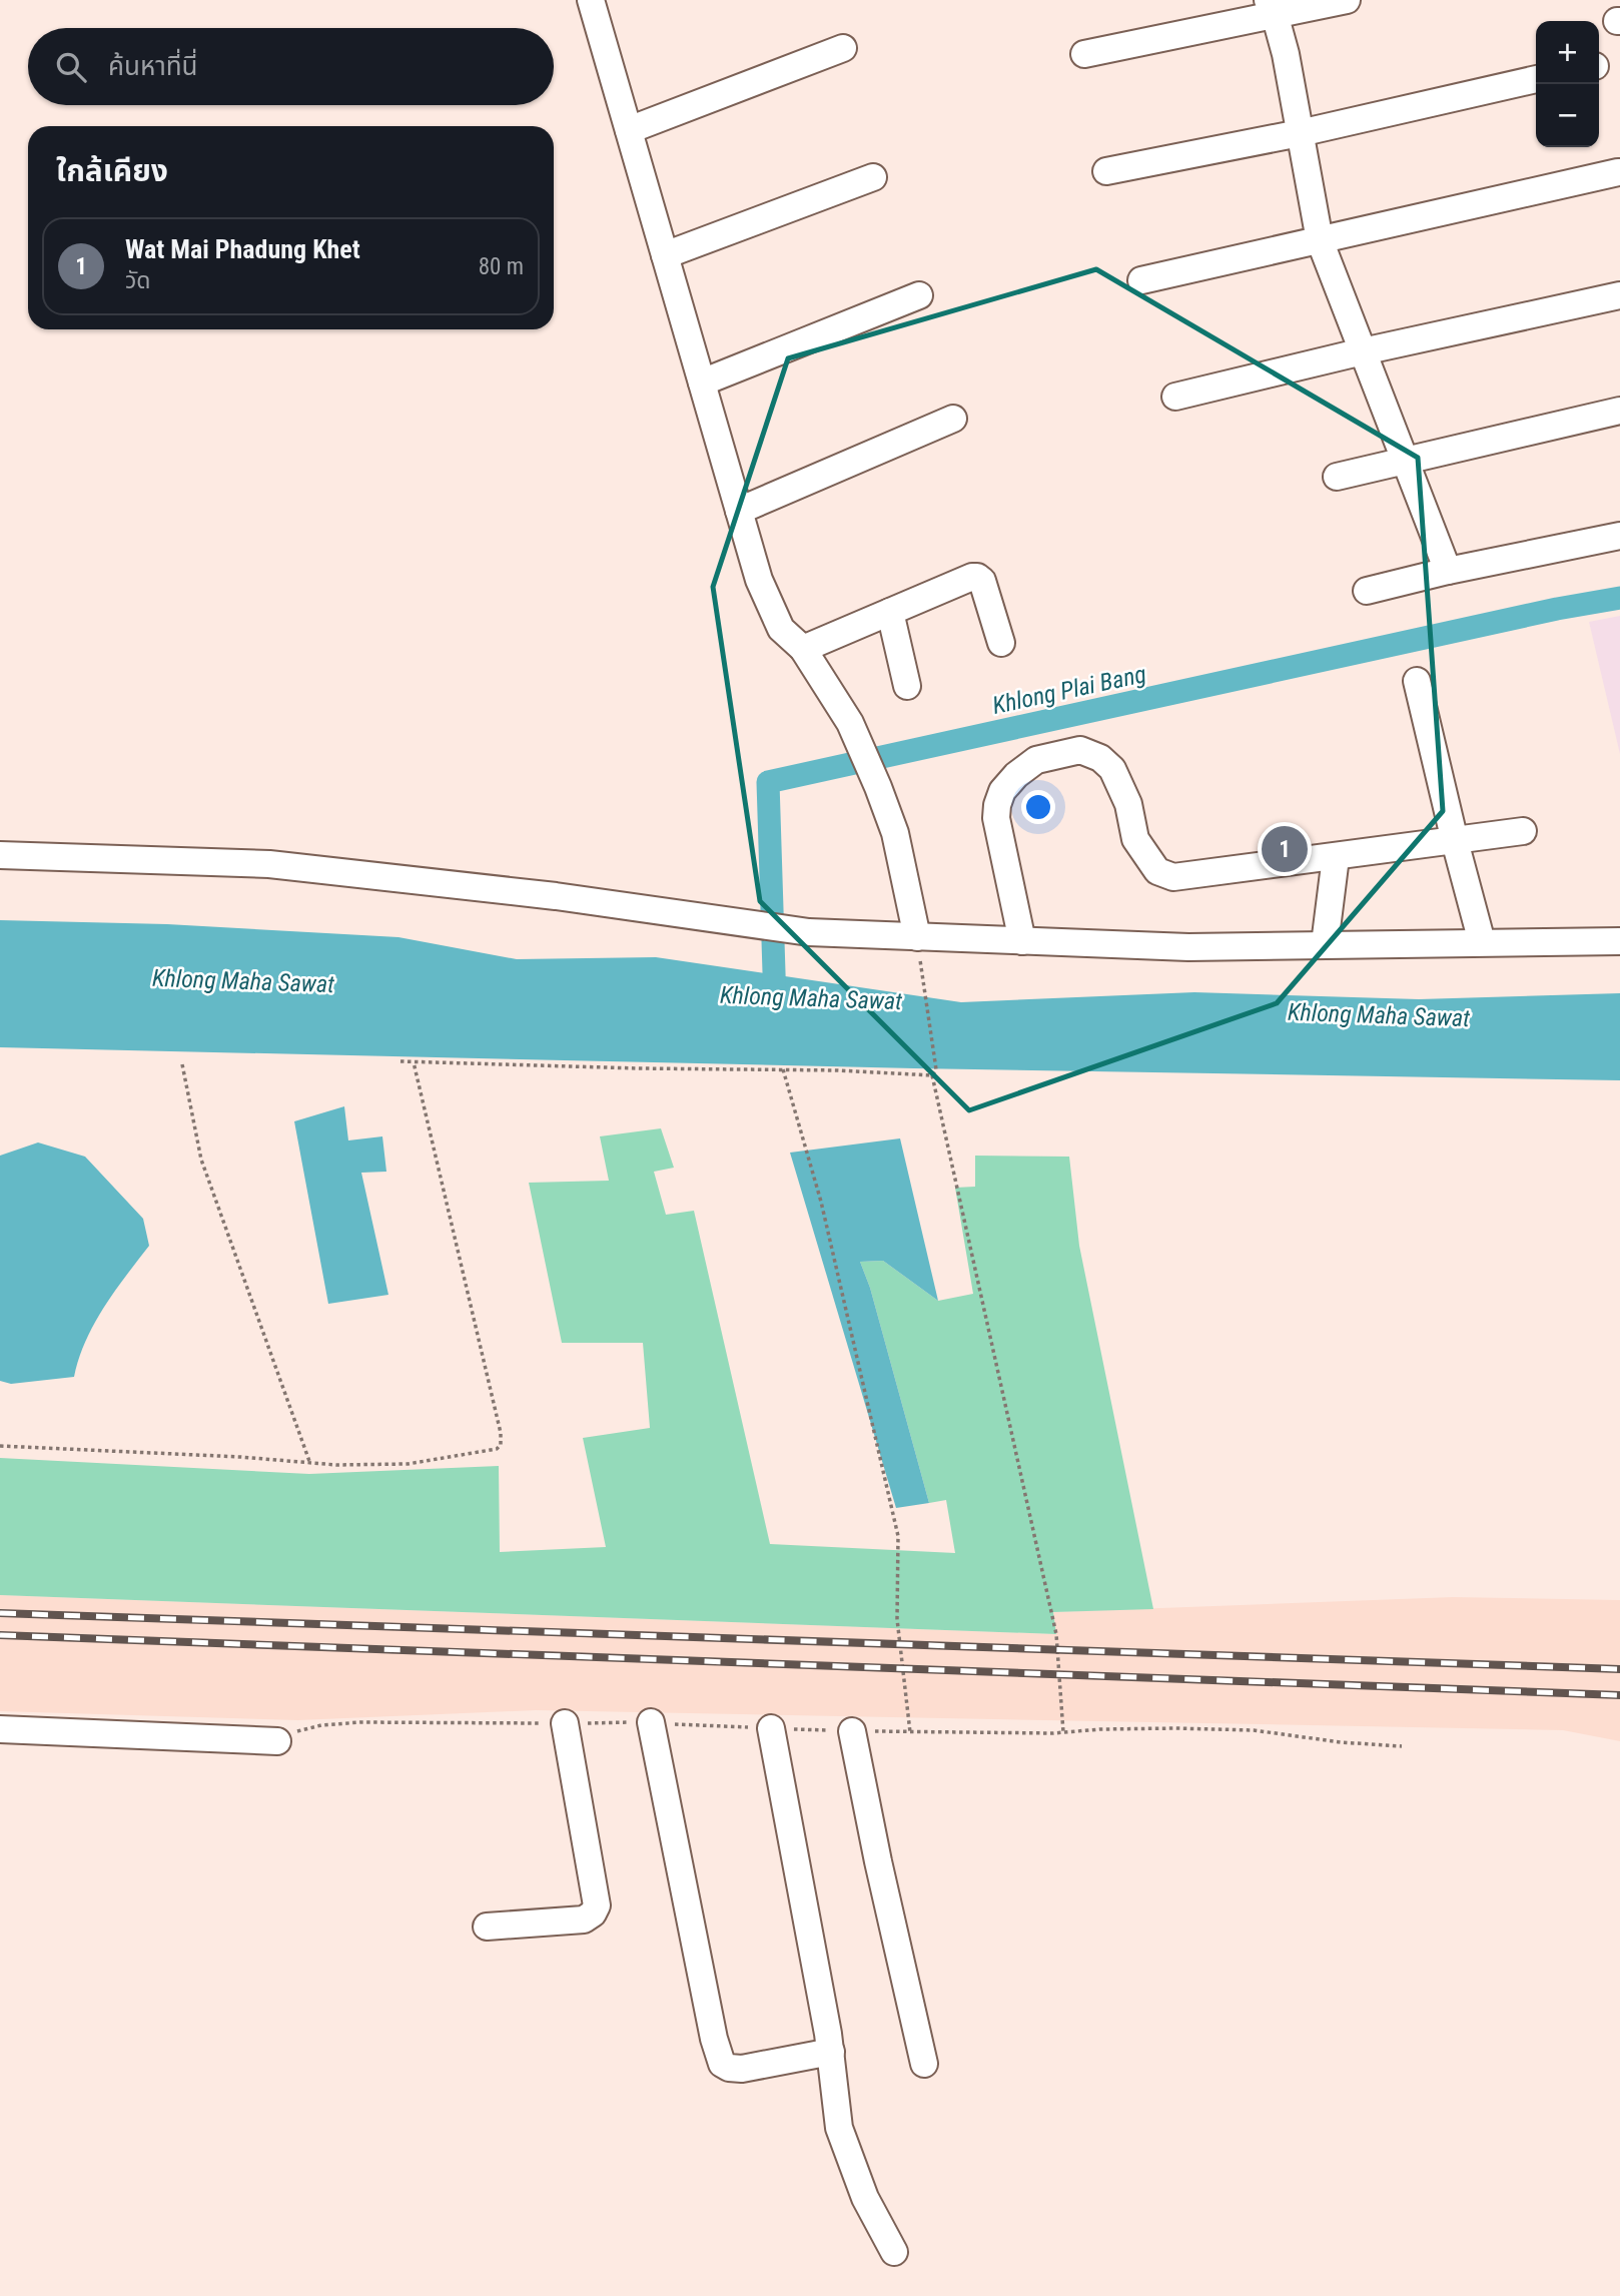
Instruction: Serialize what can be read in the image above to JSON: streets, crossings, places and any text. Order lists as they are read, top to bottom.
{
  "water": ["Khlong Plai Bang", "Khlong Maha Sawat"],
  "page": {
    "map_buttons": ["+", "−"],
    "search": "ค้นหาที่นี่",
    "heading": "ใกล้เคียง",
    "list": [
      {
        "mark": "1",
        "name": "Wat Mai Phadung Khet",
        "note": "วัด",
        "value": "80 m"
      }
    ],
    "pins": "1"
  }
}
